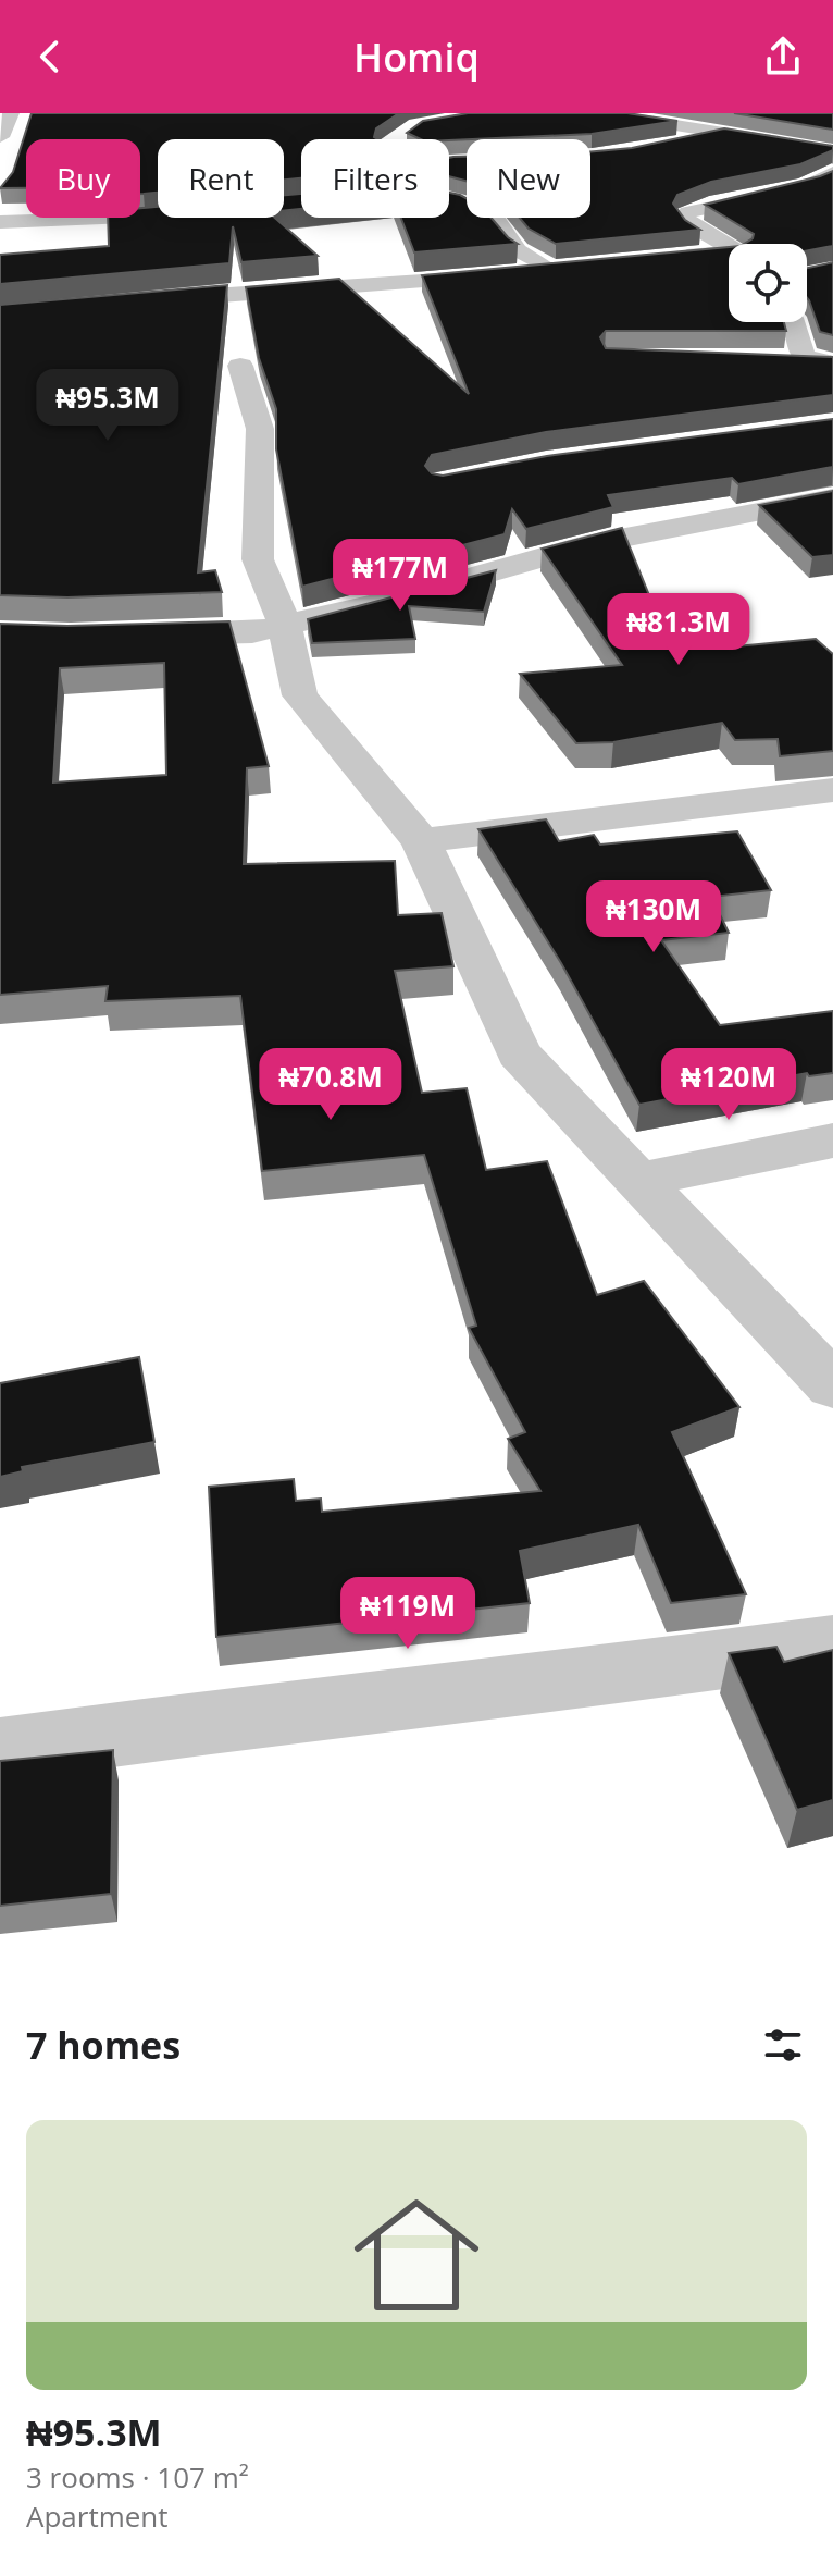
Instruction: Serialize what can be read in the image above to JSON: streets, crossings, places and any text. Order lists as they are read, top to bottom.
{
  "page": {
    "header": "Homiq",
    "chip": [
      "Buy",
      "Rent",
      "Filters",
      "New"
    ],
    "price": [
      "₦95.3M",
      "₦177M",
      "₦81.3M",
      "₦130M",
      "₦70.8M",
      "₦120M",
      "₦119M"
    ],
    "heading": "7 homes",
    "list": [
      {
        "name": "₦95.3M",
        "note": "3 rooms · 107 m² · Apartment"
      }
    ]
  }
}
